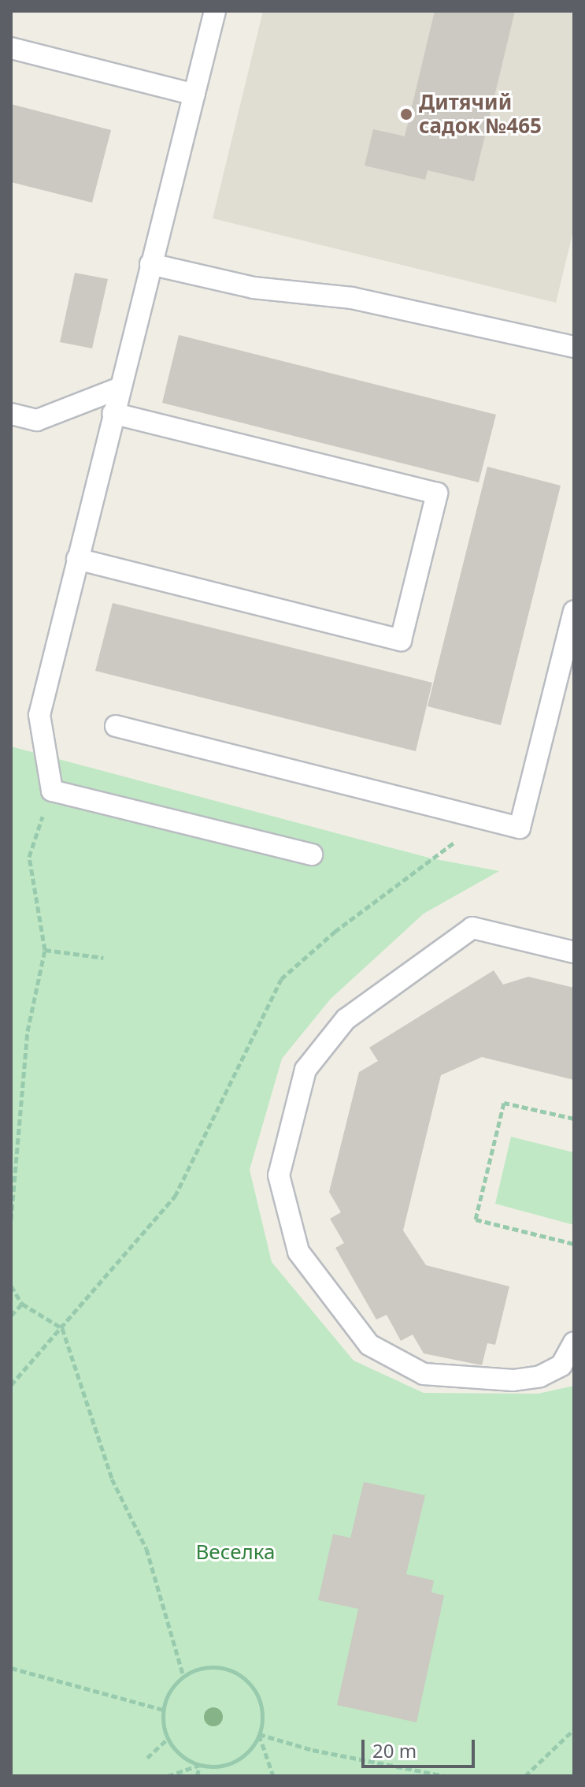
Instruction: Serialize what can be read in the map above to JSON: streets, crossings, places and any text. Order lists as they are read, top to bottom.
{
  "parks": ["Веселка"],
  "places": ["Дитячий садок №465"],
  "scale_bar": "20 m"
}
